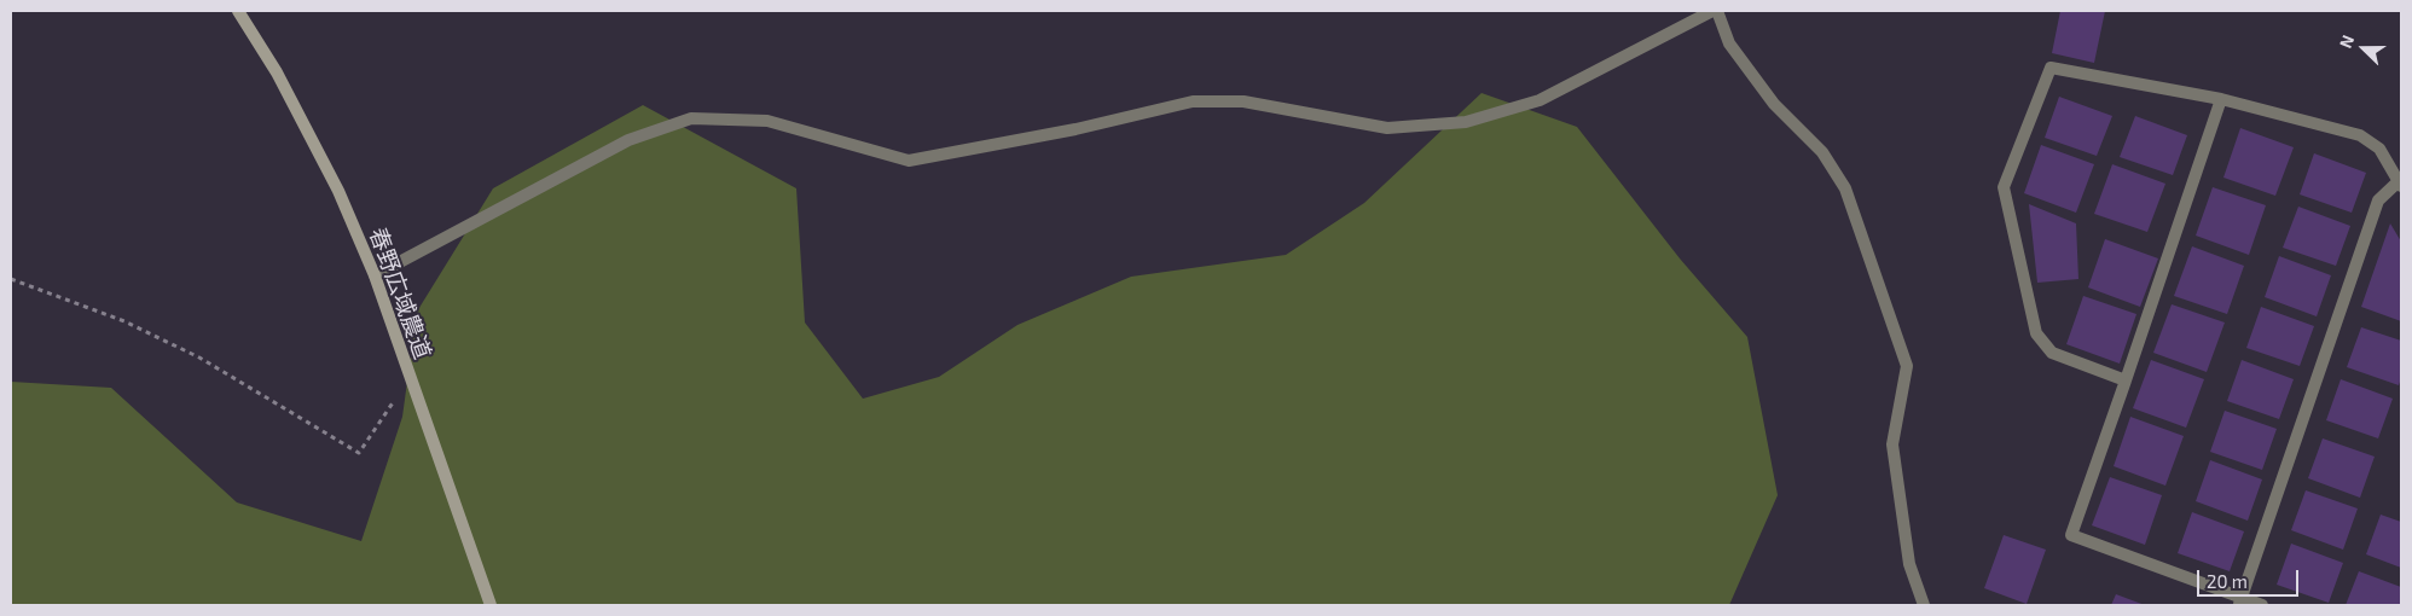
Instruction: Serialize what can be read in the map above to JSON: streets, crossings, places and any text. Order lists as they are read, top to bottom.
{
  "streets": {
    "street": ["春野広域農道"]
  },
  "scale_bar": "20 m",
  "north": "left"
}
